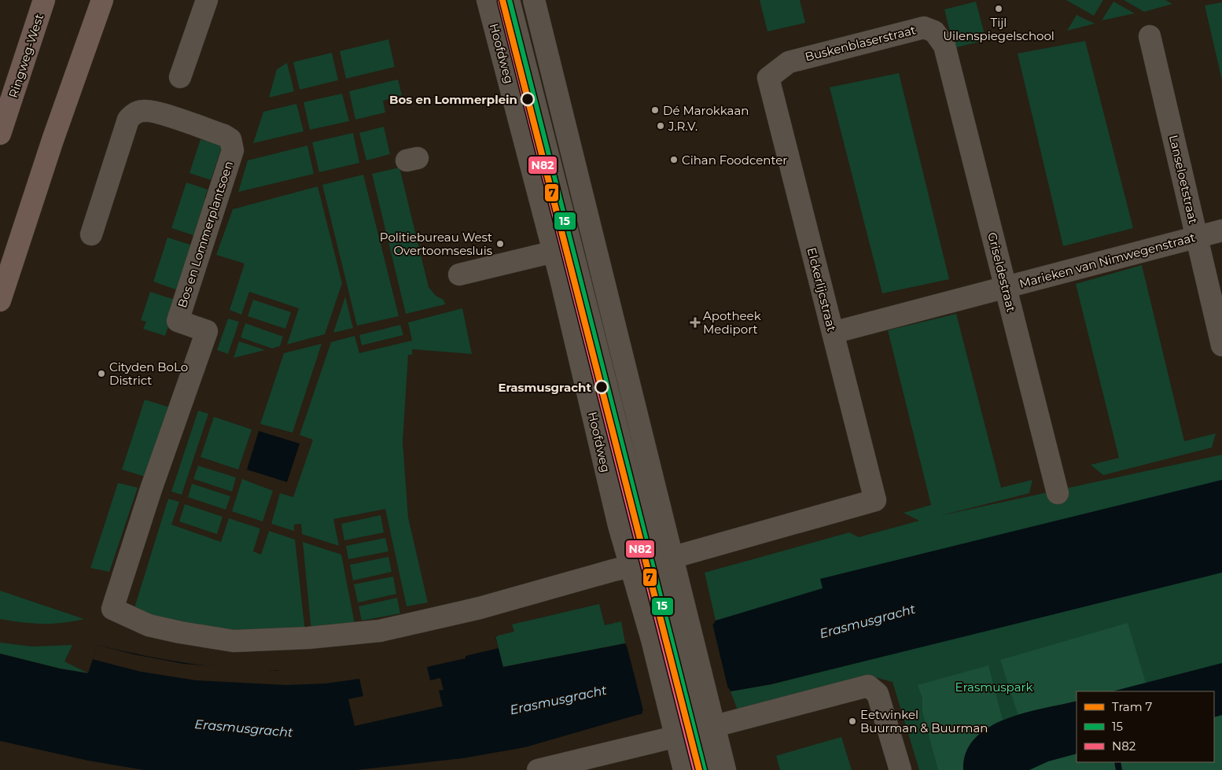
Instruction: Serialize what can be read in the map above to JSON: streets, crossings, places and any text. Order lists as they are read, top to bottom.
{
  "streets": {
    "highway": ["Ringweg-West"],
    "street": [
      "Buskenblaserstraat",
      "Hoofdweg",
      "Lanseloetstraat",
      "Bos en Lommerplantsoen",
      "Marieken van Nimwegenstraat",
      "Griseldestraat",
      "Elckerlijcstraat"
    ]
  },
  "crossings": [
    ["Buskenblaserstraat", "Griseldestraat"],
    ["Buskenblaserstraat", "Elckerlijcstraat"],
    ["Hoofdweg", "Bos en Lommerplantsoen"],
    ["Hoofdweg", "Elckerlijcstraat"],
    ["Lanseloetstraat", "Marieken van Nimwegenstraat"],
    ["Marieken van Nimwegenstraat", "Griseldestraat"],
    ["Marieken van Nimwegenstraat", "Elckerlijcstraat"]
  ],
  "water": ["Erasmusgracht"],
  "parks": ["Erasmuspark"],
  "places": {
    "other": [
      "Tijl Uilenspiegelschool",
      "Bos en Lommerplein",
      "Dé Marokkaan",
      "J.R.V.",
      "Cihan Foodcenter",
      "Politiebureau West Overtoomsesluis",
      "Cityden BoLo District",
      "Erasmusgracht",
      "Eetwinkel Buurman & Buurman"
    ],
    "health": ["Apotheek Mediport"]
  },
  "lines": ["tram line 7", "transit line 15", "transit line N82"],
  "legend": ["Tram 7", "15", "N82"]
}
